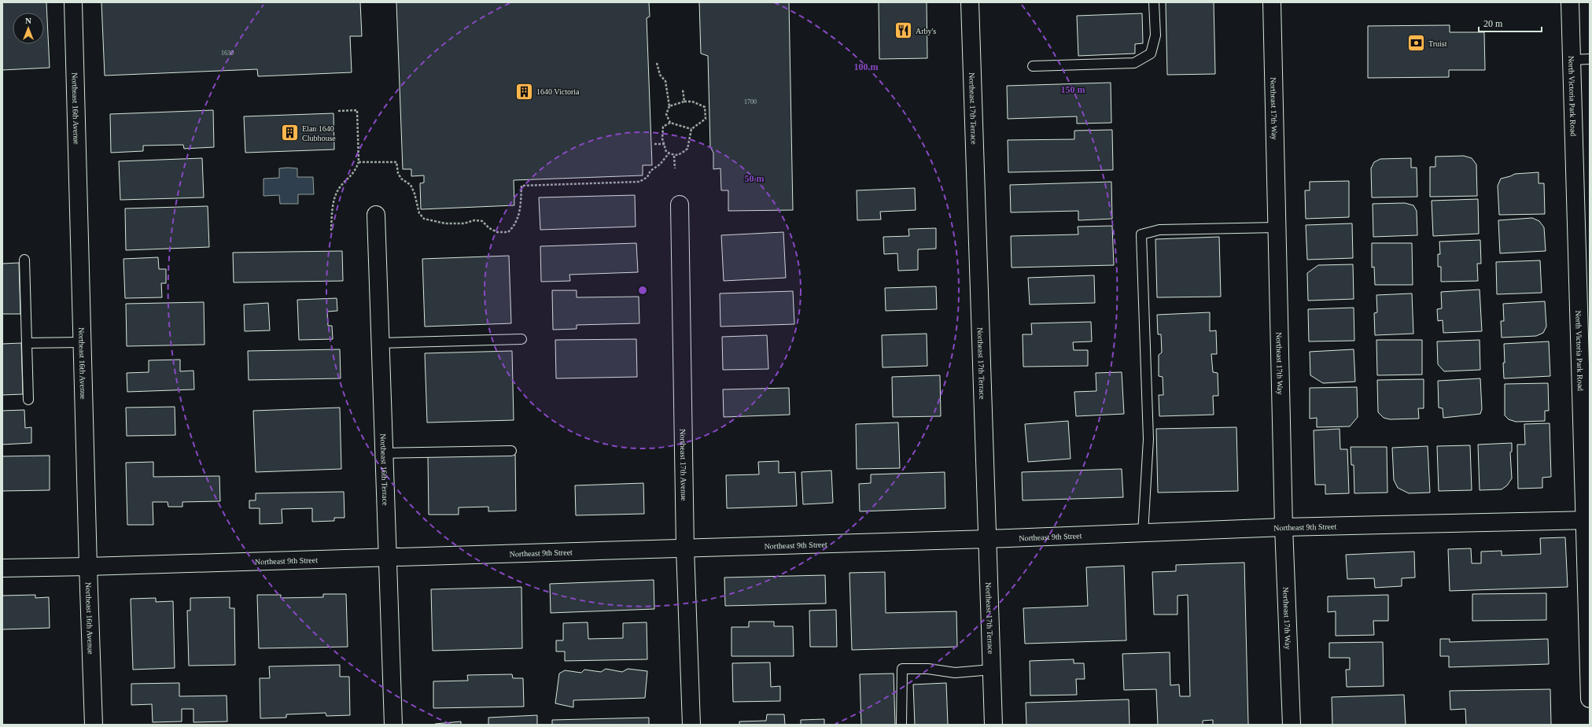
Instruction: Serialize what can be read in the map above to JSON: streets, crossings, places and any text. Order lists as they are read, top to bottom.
{
  "streets": {
    "street": [
      "North Victoria Park Road",
      "Northeast 16th Avenue",
      "Northeast 17th Terrace",
      "Northeast 17th Way",
      "Northeast 17th Avenue",
      "Northeast 16th Terrace",
      "Northeast 9th Street"
    ]
  },
  "crossings": [
    ["North Victoria Park Road", "Northeast 9th Street"],
    ["Northeast 16th Avenue", "Northeast 9th Street"],
    ["Northeast 17th Terrace", "Northeast 9th Street"],
    ["Northeast 17th Way", "Northeast 9th Street"],
    ["Northeast 17th Avenue", "Northeast 9th Street"],
    ["Northeast 16th Terrace", "Northeast 9th Street"]
  ],
  "places": {
    "restaurant": ["Arby's"],
    "bank": ["Truist"],
    "building": ["1640 Victoria", "Elan 1640 Clubhouse"]
  },
  "house_numbers": ["1630", "1700"],
  "scale_bar": "20 m",
  "north": "top",
  "rings": ["100 m", "150 m", "50 m"]
}
